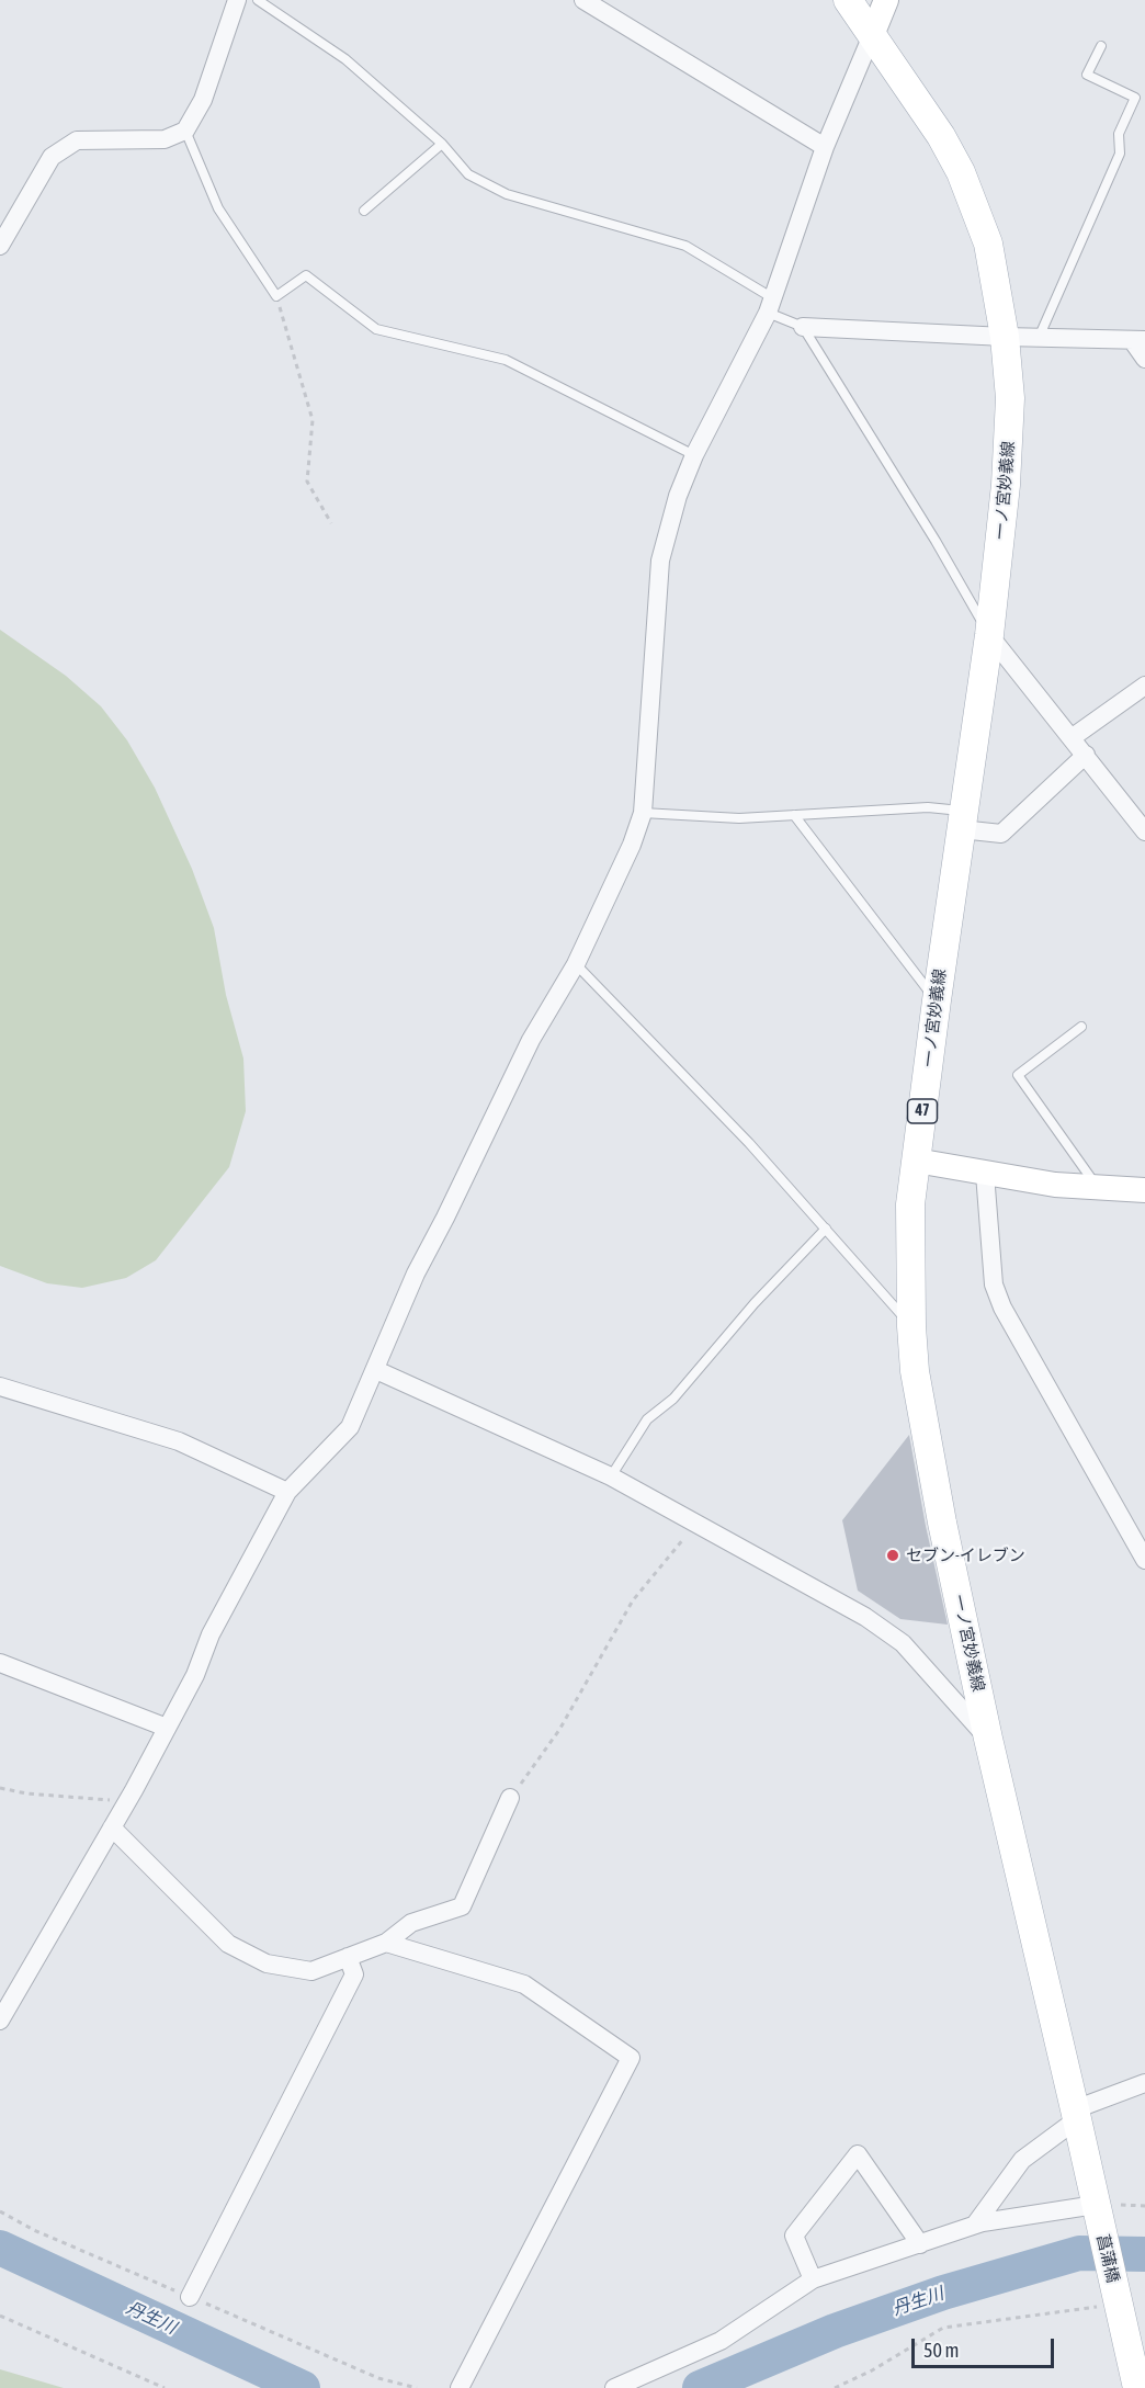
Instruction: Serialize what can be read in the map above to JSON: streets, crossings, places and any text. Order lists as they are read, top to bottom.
{
  "streets": {
    "main road": ["一ノ宮妙義線", "47", "菖蒲橋"]
  },
  "crossings": [
    ["一ノ宮妙義線", "菖蒲橋"],
    ["47", "菖蒲橋"]
  ],
  "water": ["丹生川"],
  "places": ["セブン-イレブン"],
  "scale_bar": "50 m"
}
